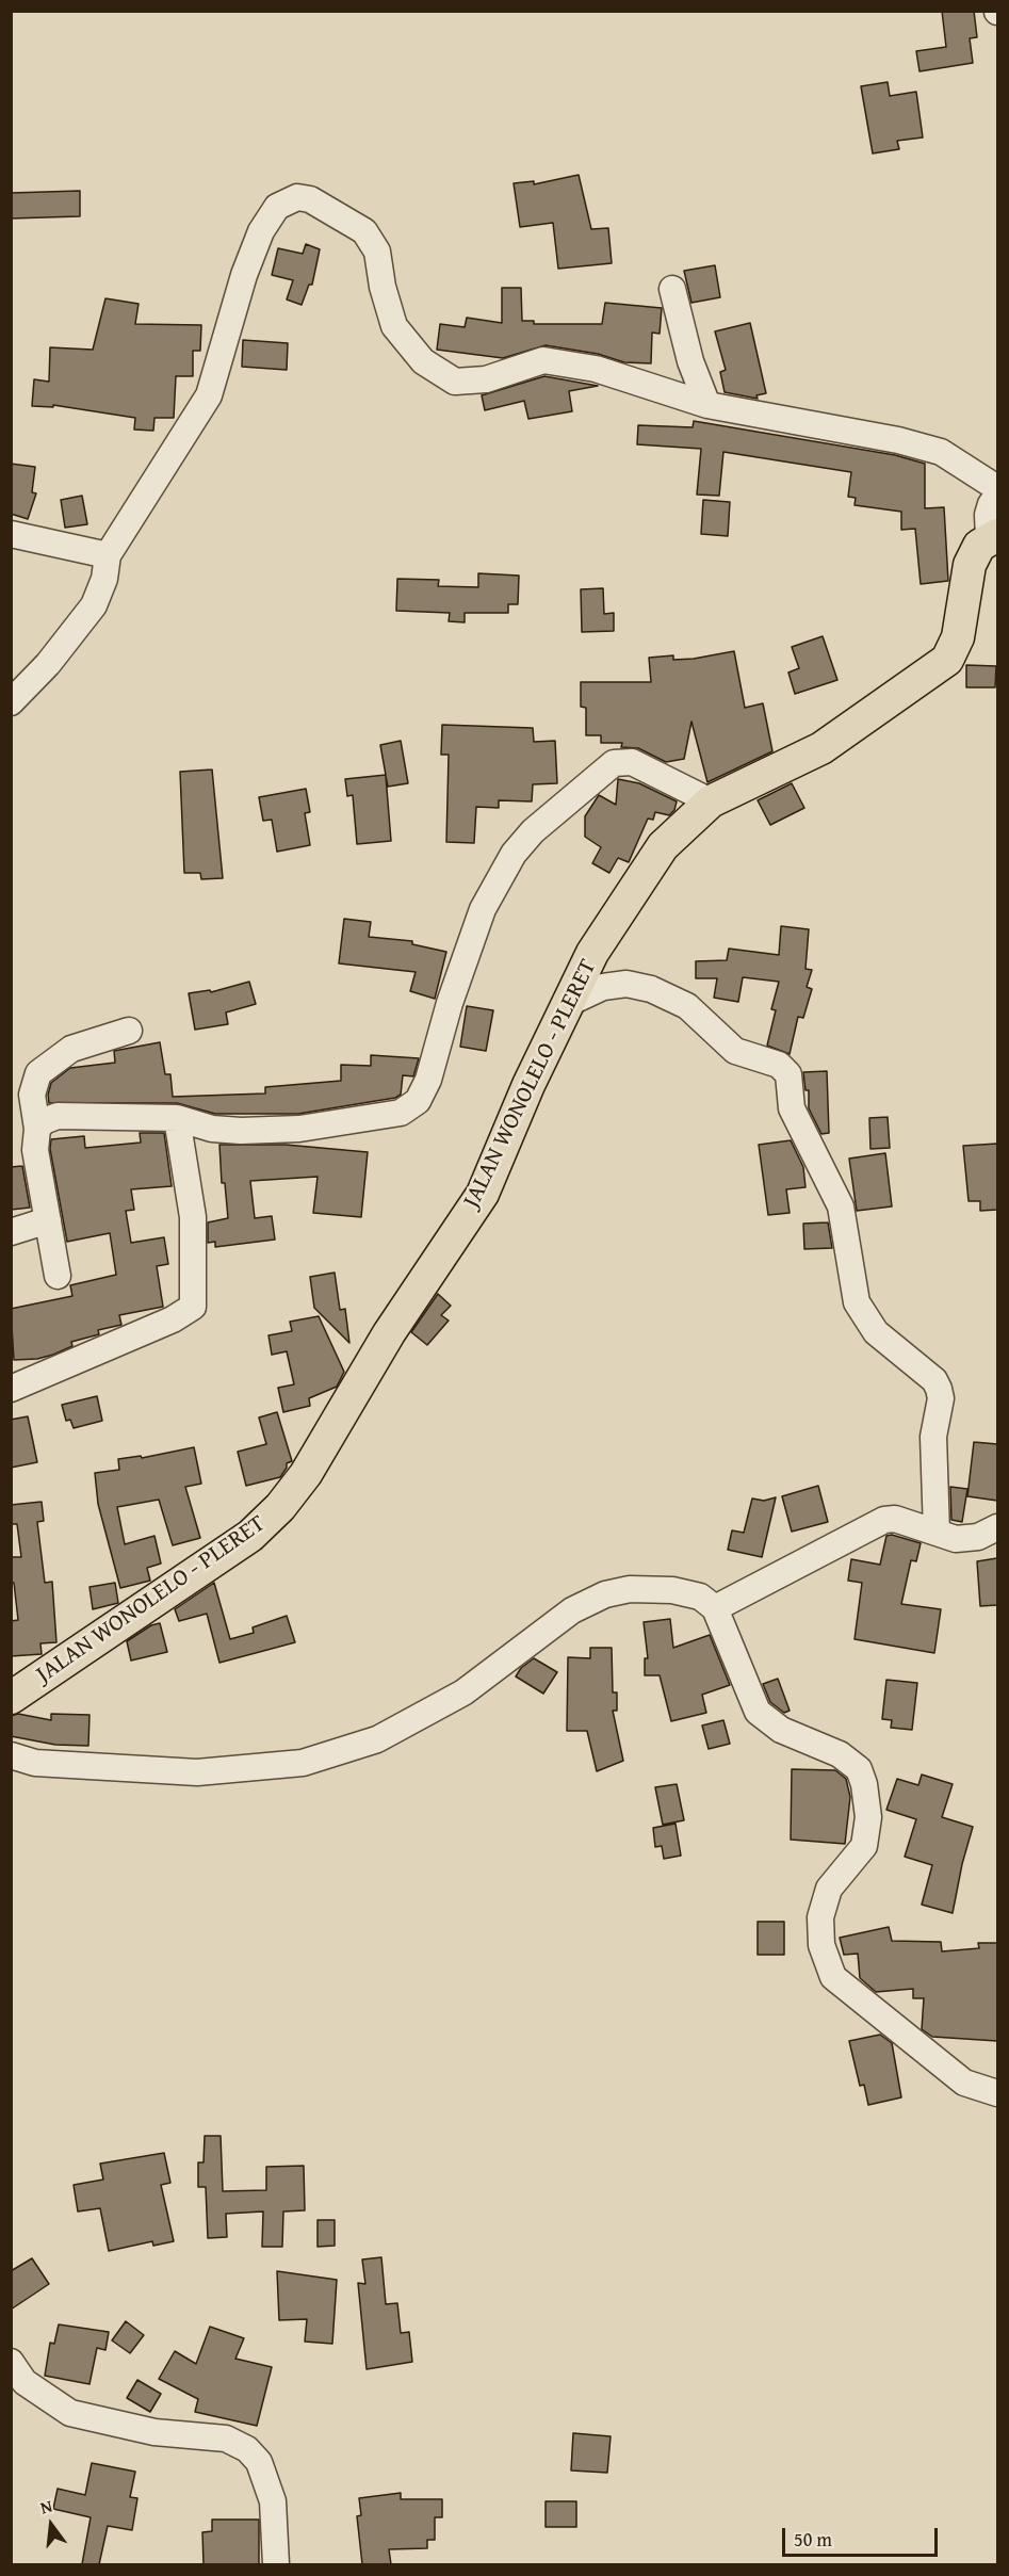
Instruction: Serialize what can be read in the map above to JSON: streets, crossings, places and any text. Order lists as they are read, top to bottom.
{
  "streets": {
    "main road": ["JALAN WONOLELO - PLERET"]
  },
  "scale_bar": "50 m",
  "north": "top"
}
